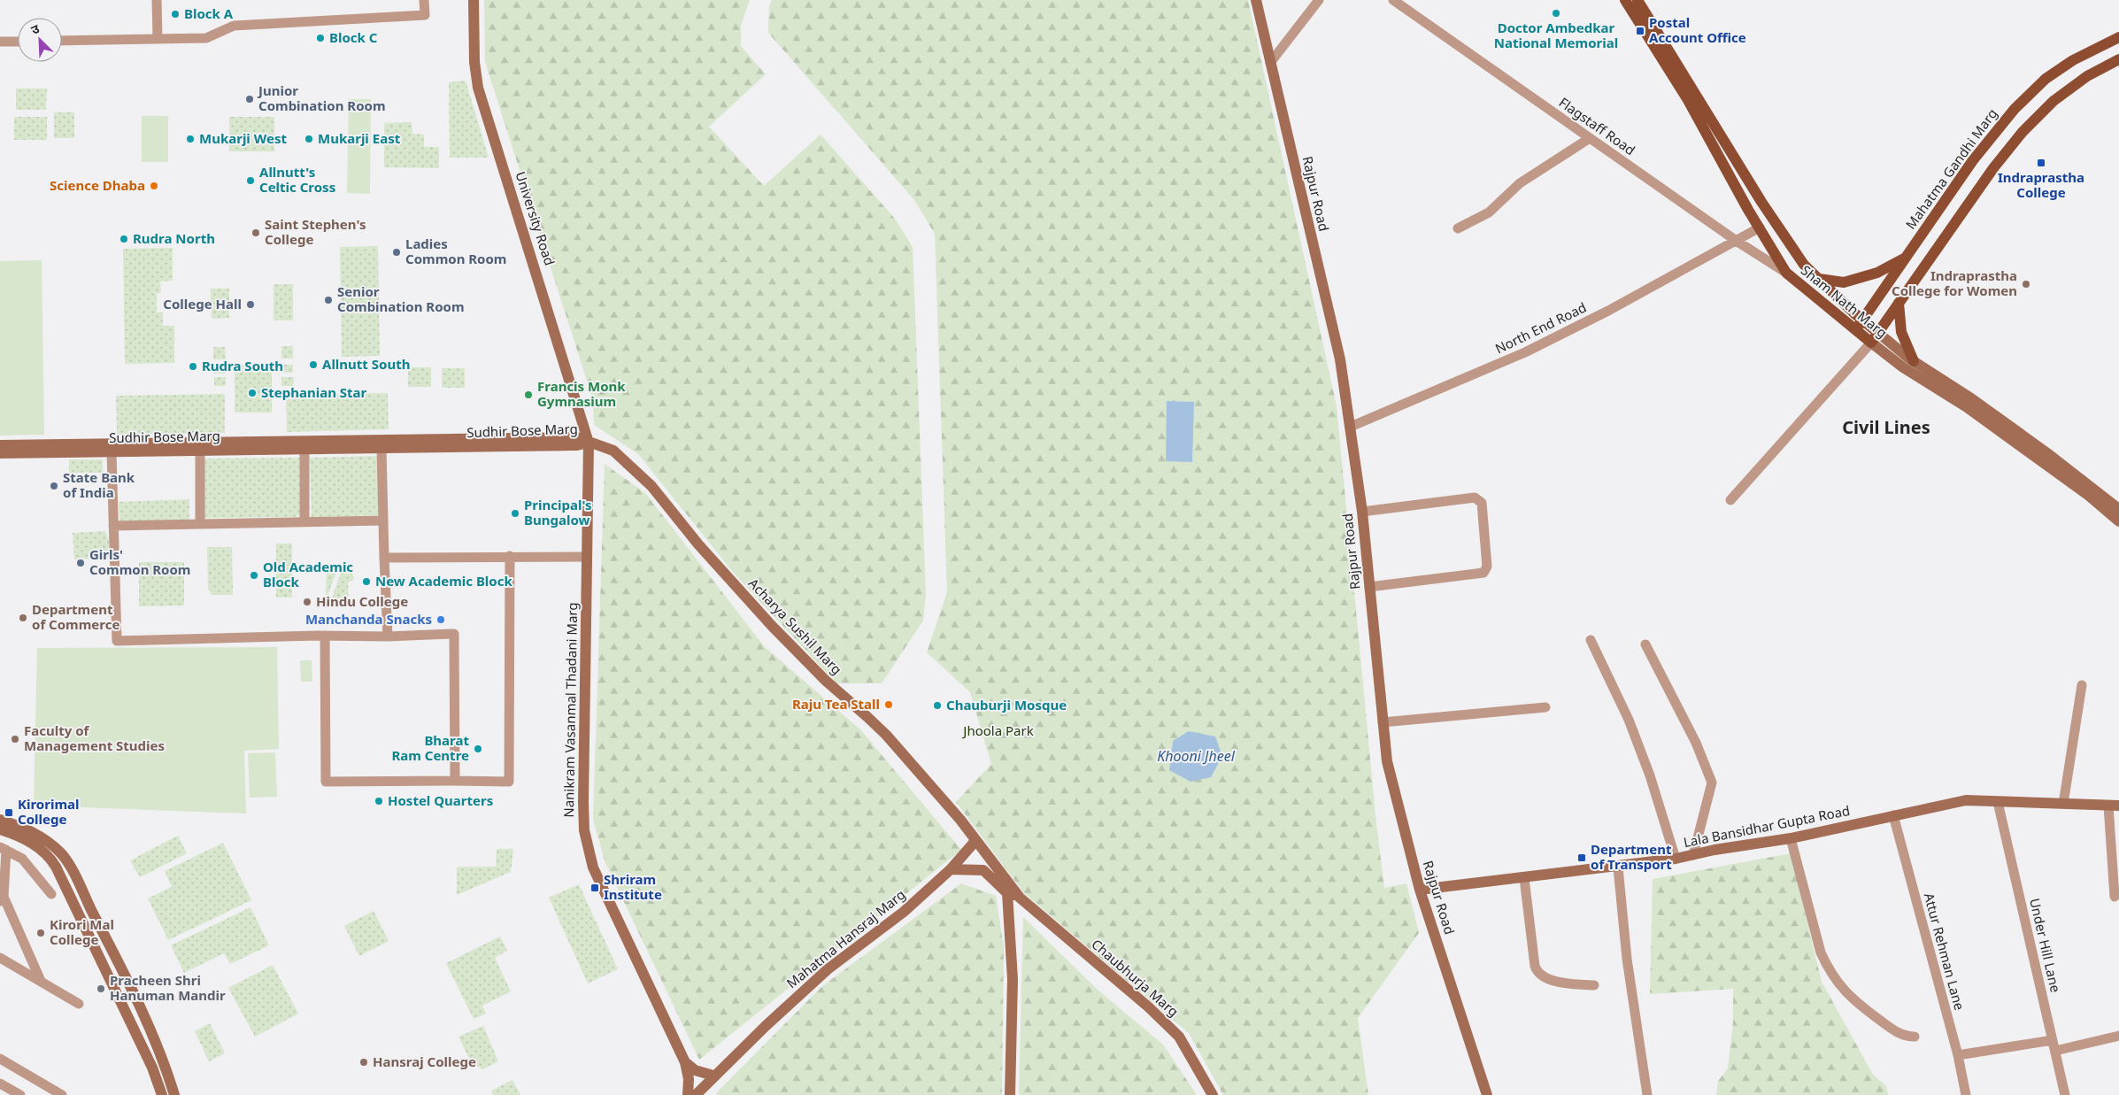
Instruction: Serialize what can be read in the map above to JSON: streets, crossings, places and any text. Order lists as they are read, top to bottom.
{
  "streets": {
    "main road": ["Mahatma Gandhi Marg", "Sham Nath Marg"],
    "street": [
      "Flagstaff Road",
      "Rajpur Road",
      "University Road",
      "North End Road",
      "Sudhir Bose Marg",
      "Acharya Sushil Marg",
      "Nanikram Vasanmal Thadani Marg",
      "Lala Bansidhar Gupta Road",
      "Mahatma Hansraj Marg",
      "Under Hill Lane",
      "Attur Rehman Lane",
      "Chaubhurja Marg"
    ]
  },
  "crossings": [
    ["Flagstaff Road", "Sham Nath Marg"],
    ["Flagstaff Road", "North End Road"],
    ["Mahatma Gandhi Marg", "Sham Nath Marg"],
    ["Rajpur Road", "North End Road"],
    ["Rajpur Road", "Lala Bansidhar Gupta Road"],
    ["University Road", "Sudhir Bose Marg"],
    ["University Road", "Acharya Sushil Marg"],
    ["University Road", "Nanikram Vasanmal Thadani Marg"],
    ["Sham Nath Marg", "North End Road"],
    ["Sudhir Bose Marg", "Acharya Sushil Marg"],
    ["Sudhir Bose Marg", "Nanikram Vasanmal Thadani Marg"],
    ["Acharya Sushil Marg", "Nanikram Vasanmal Thadani Marg"],
    ["Acharya Sushil Marg", "Mahatma Hansraj Marg"],
    ["Acharya Sushil Marg", "Chaubhurja Marg"],
    ["Lala Bansidhar Gupta Road", "Under Hill Lane"],
    ["Lala Bansidhar Gupta Road", "Attur Rehman Lane"]
  ],
  "districts": ["Civil Lines"],
  "water": ["Khooni Jheel"],
  "parks": ["Jhoola Park"],
  "places": {
    "other": [
      "Doctor Ambedkar National Memorial",
      "Block A",
      "Block C",
      "Junior Combination Room",
      "Mukarji West",
      "Mukarji East",
      "Allnutt's Celtic Cross",
      "Science Dhaba",
      "Saint Stephen's College",
      "Rudra North",
      "Ladies Common Room",
      "Indraprastha College for Women",
      "Senior Combination Room",
      "College Hall",
      "Allnutt South",
      "Rudra South",
      "Stephanian Star",
      "Francis Monk Gymnasium",
      "State Bank of India",
      "Principal's Bungalow",
      "Girls' Common Room",
      "Old Academic Block",
      "New Academic Block",
      "Hindu College",
      "Department of Commerce",
      "Manchanda Snacks",
      "Raju Tea Stall",
      "Chauburji Mosque",
      "Faculty of Management Studies",
      "Bharat Ram Centre",
      "Hostel Quarters",
      "Kirori Mal College",
      "Pracheen Shri Hanuman Mandir",
      "Hansraj College"
    ],
    "transit": [
      "Postal Account Office",
      "Indraprastha College",
      "Kirorimal College",
      "Department of Transport",
      "Shriram Institute"
    ]
  },
  "north": "top left"
}
